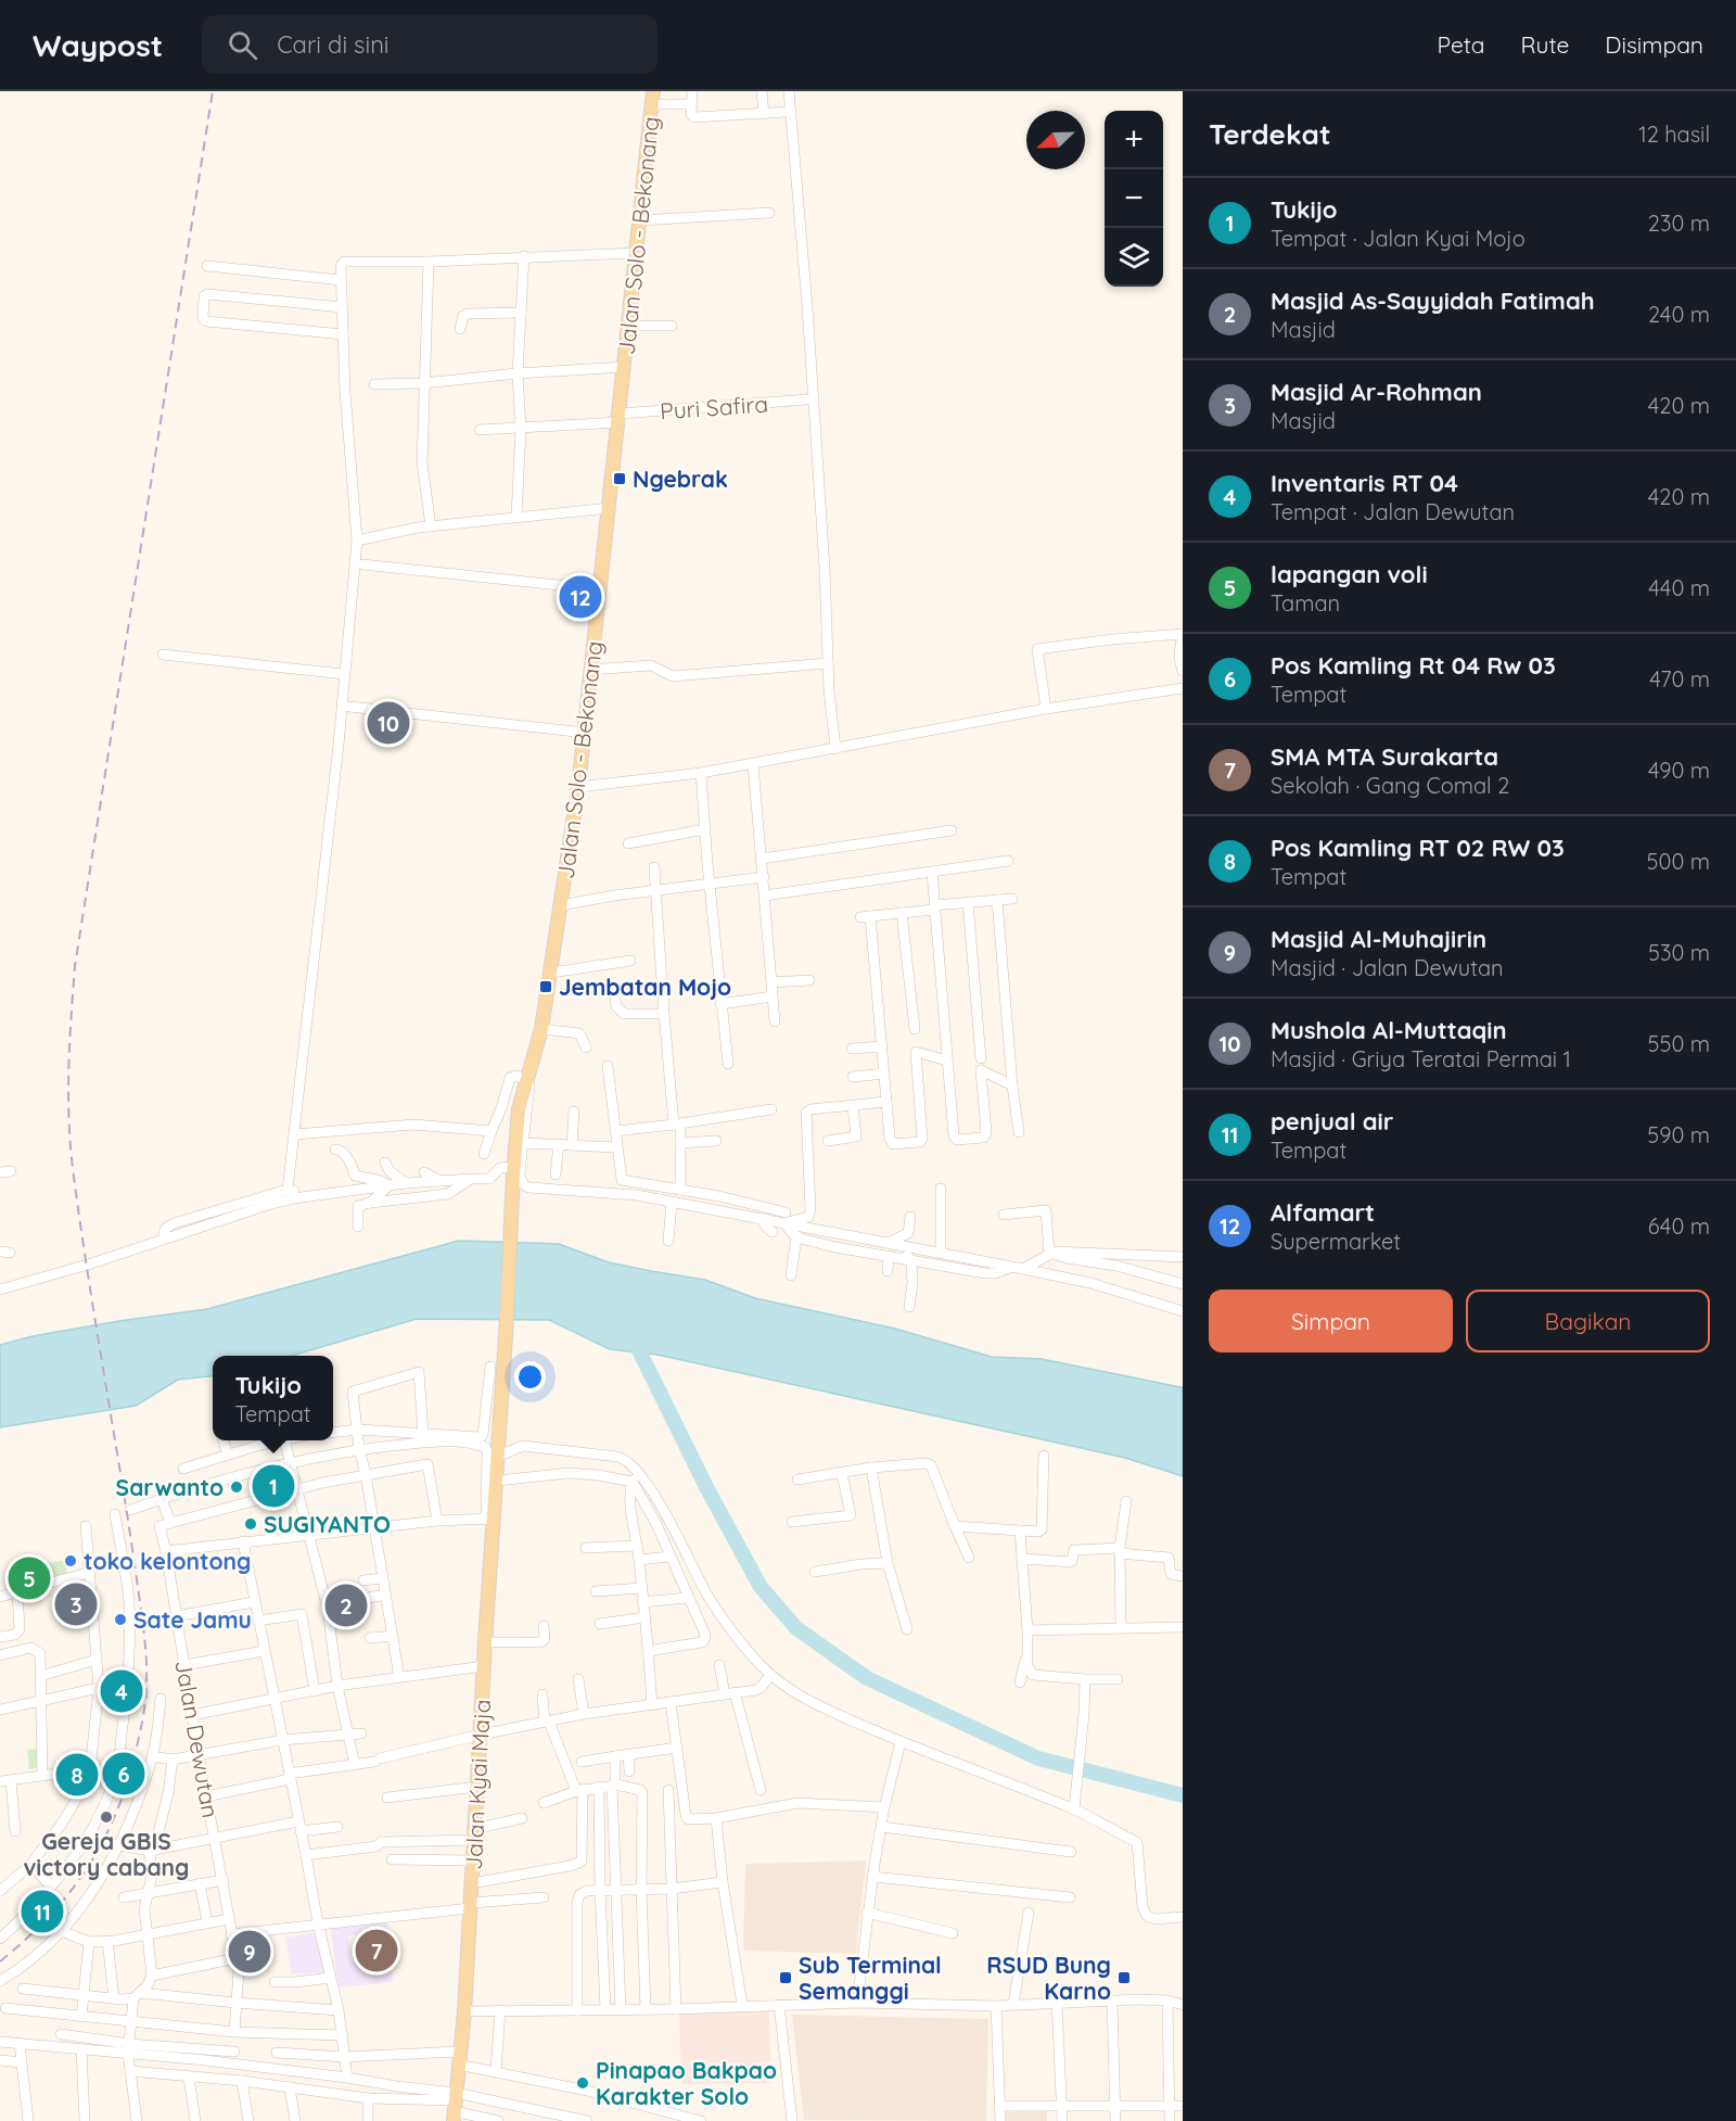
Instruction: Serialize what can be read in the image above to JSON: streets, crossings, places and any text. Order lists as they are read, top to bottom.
{
  "streets": {
    "main road": ["Jalan Solo - Bekonang", "Jalan Kyai Maja"],
    "street": ["Puri Safira", "Jalan Dewutan"]
  },
  "crossings": [
    ["Jalan Solo - Bekonang", "Puri Safira"],
    ["Jalan Solo - Bekonang", "Jalan Kyai Maja"]
  ],
  "places": {
    "transit": [
      "Ngebrak",
      "Jembatan Mojo",
      "Sub Terminal Semanggi",
      "RSUD Bung Karno"
    ],
    "other": [
      "Sarwanto",
      "SUGIYANTO",
      "toko kelontong",
      "Sate Jamu",
      "Gereja GBIS victory cabang",
      "Pinapao Bakpao Karakter Solo"
    ]
  },
  "north": "bottom left",
  "page": {
    "header": "Waypost",
    "search": "Cari di sini",
    "nav": ["Peta", "Rute", "Disimpan"],
    "heading": ["Terdekat", "12 hasil"],
    "map_buttons": ["+", "−"],
    "list": [
      {
        "mark": "1",
        "name": "Tukijo",
        "note": "Tempat · Jalan Kyai Mojo",
        "value": "230 m"
      },
      {
        "mark": "2",
        "name": "Masjid As-Sayyidah Fatimah",
        "note": "Masjid",
        "value": "240 m"
      },
      {
        "mark": "3",
        "name": "Masjid Ar-Rohman",
        "note": "Masjid",
        "value": "420 m"
      },
      {
        "mark": "4",
        "name": "Inventaris RT 04",
        "note": "Tempat · Jalan Dewutan",
        "value": "420 m"
      },
      {
        "mark": "5",
        "name": "lapangan voli",
        "note": "Taman",
        "value": "440 m"
      },
      {
        "mark": "6",
        "name": "Pos Kamling Rt 04 Rw 03",
        "note": "Tempat",
        "value": "470 m"
      },
      {
        "mark": "7",
        "name": "SMA MTA Surakarta",
        "note": "Sekolah · Gang Comal 2",
        "value": "490 m"
      },
      {
        "mark": "8",
        "name": "Pos Kamling RT 02 RW 03",
        "note": "Tempat",
        "value": "500 m"
      },
      {
        "mark": "9",
        "name": "Masjid Al-Muhajirin",
        "note": "Masjid · Jalan Dewutan",
        "value": "530 m"
      },
      {
        "mark": "10",
        "name": "Mushola Al-Muttaqin",
        "note": "Masjid · Griya Teratai Permai 1",
        "value": "550 m"
      },
      {
        "mark": "11",
        "name": "penjual air",
        "note": "Tempat",
        "value": "590 m"
      },
      {
        "mark": "12",
        "name": "Alfamart",
        "note": "Supermarket",
        "value": "640 m"
      }
    ],
    "pins": [
      "12",
      "10",
      "1",
      "5",
      "3",
      "2",
      "4",
      "6",
      "8",
      "11",
      "7",
      "9"
    ],
    "buttons": ["Simpan", "Bagikan"],
    "popup": ["Tukijo", "Tempat"]
  }
}
